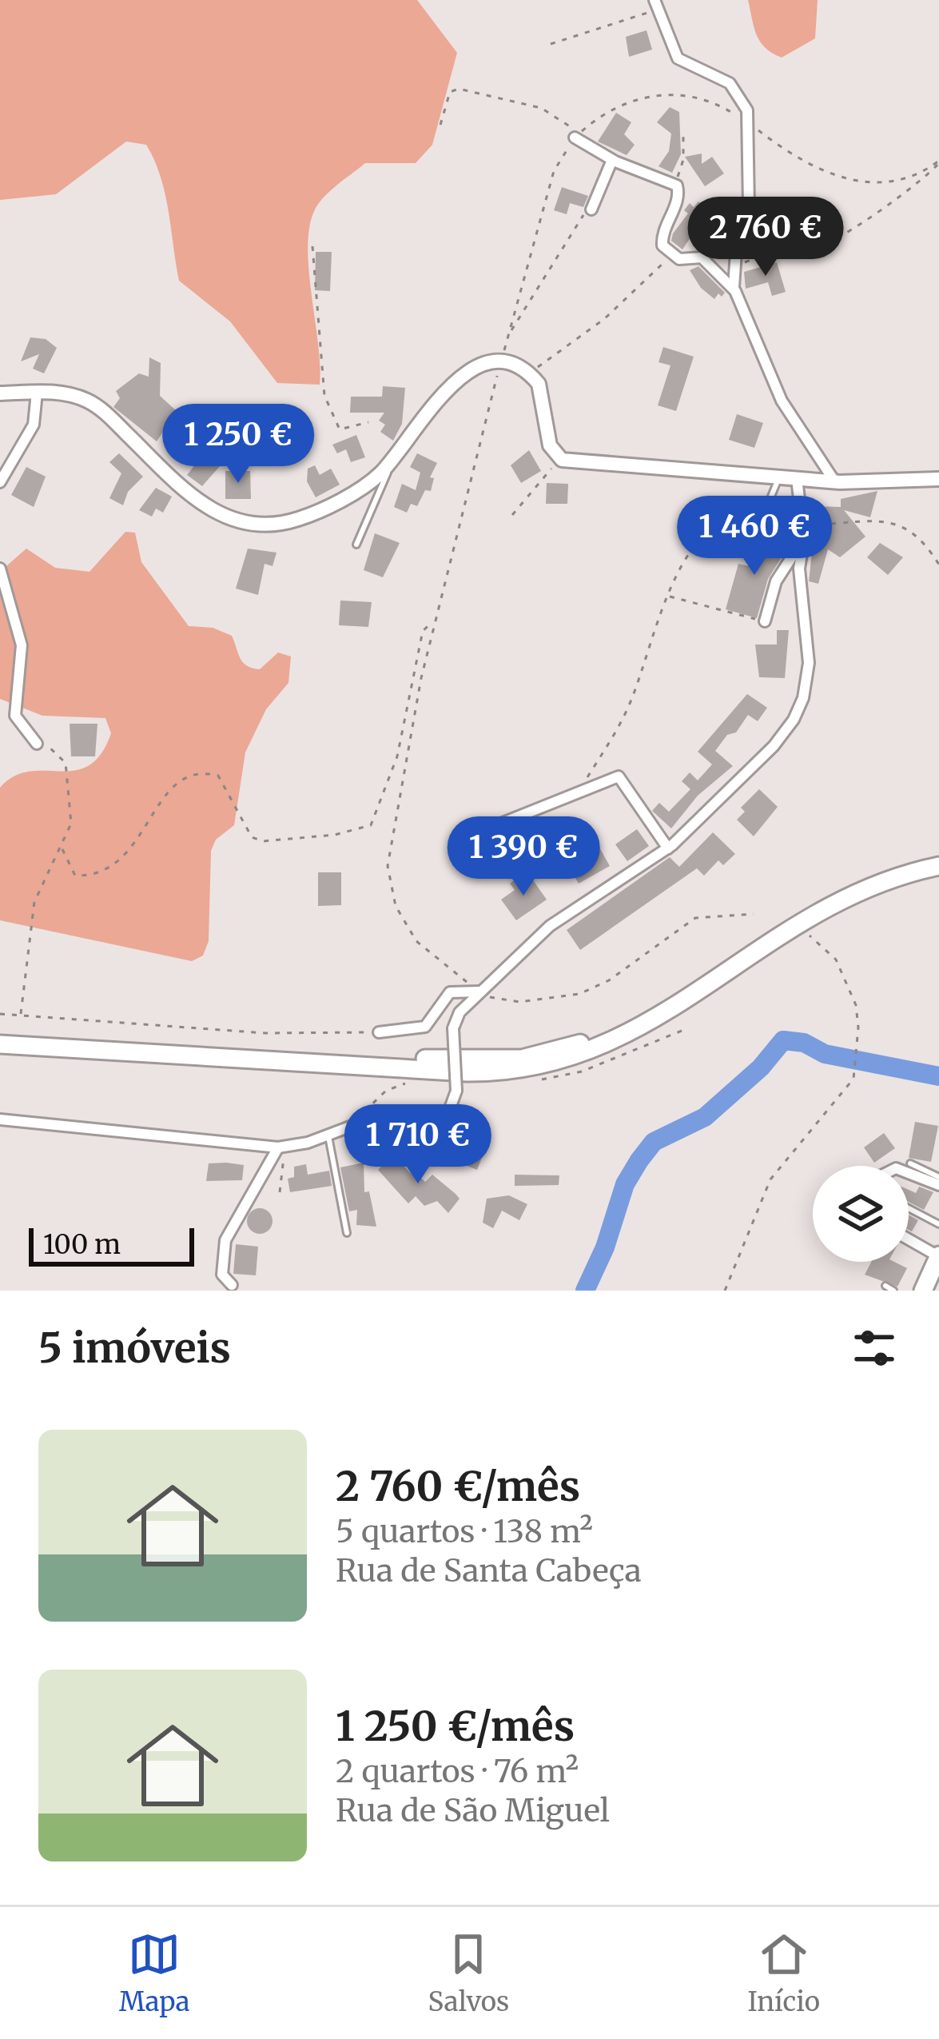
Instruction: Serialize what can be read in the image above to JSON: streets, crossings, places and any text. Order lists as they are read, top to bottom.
{
  "scale_bar": "100 m",
  "page": {
    "price": [
      "2 760 €",
      "1 250 €",
      "1 460 €",
      "1 390 €",
      "1 710 €"
    ],
    "scale": "100 m",
    "heading": "5 imóveis",
    "list": [
      {
        "name": "2 760 €/mês",
        "note": "5 quartos · 138 m² · Rua de Santa Cabeça"
      },
      {
        "name": "1 250 €/mês",
        "note": "2 quartos · 76 m² · Rua de São Miguel"
      }
    ],
    "tabs": ["Mapa", "Salvos", "Início"]
  }
}
